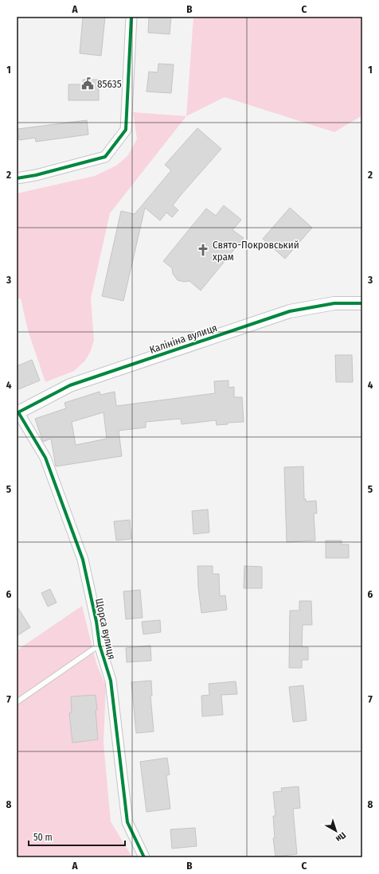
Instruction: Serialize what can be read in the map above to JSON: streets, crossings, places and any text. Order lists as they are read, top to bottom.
{
  "streets": {
    "street": ["Калініна вулиця", "Щорса вулиця"]
  },
  "crossings": [
    ["Калініна вулиця", "Щорса вулиця"]
  ],
  "places": {
    "public building": ["85635"],
    "church": ["Свято-Покровський храм"]
  },
  "scale_bar": "50 m",
  "north": "bottom right",
  "grid": {
    "columns": ["A", "B", "C"],
    "rows": [
      "1",
      "2",
      "3",
      "4",
      "5",
      "6",
      "7",
      "8"
    ]
  }
}
